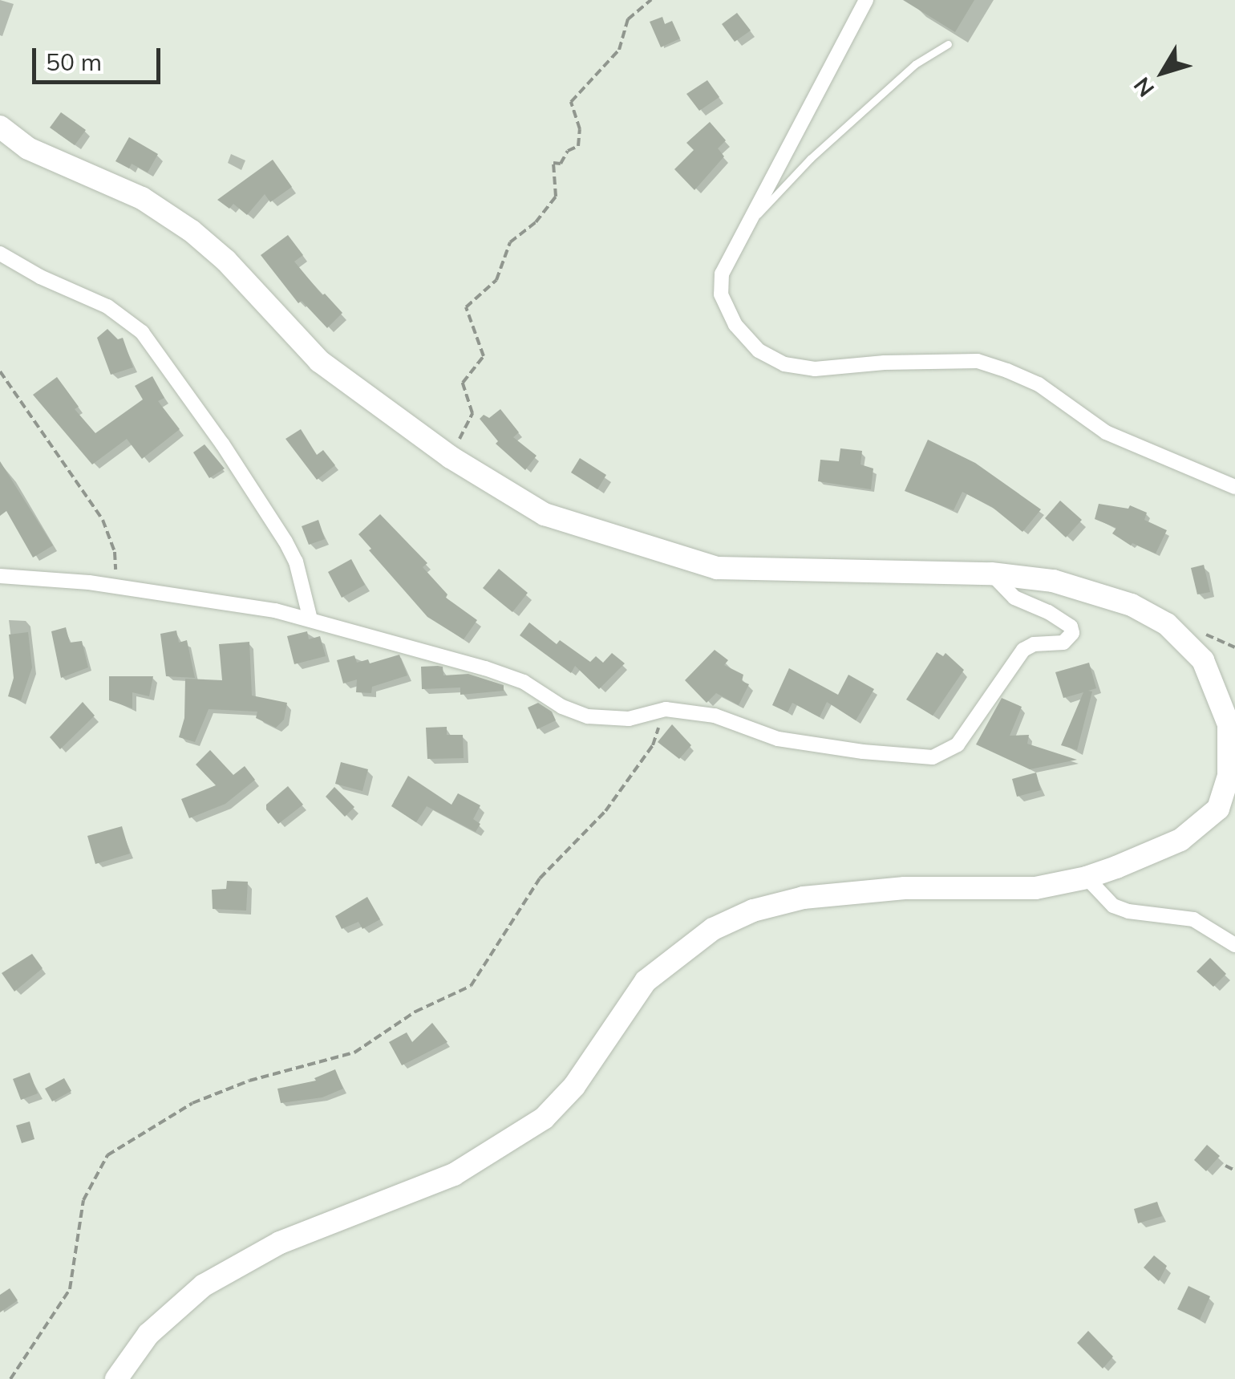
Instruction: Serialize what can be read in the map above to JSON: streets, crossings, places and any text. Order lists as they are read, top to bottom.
{
  "scale_bar": "50 m",
  "north": "bottom left"
}
